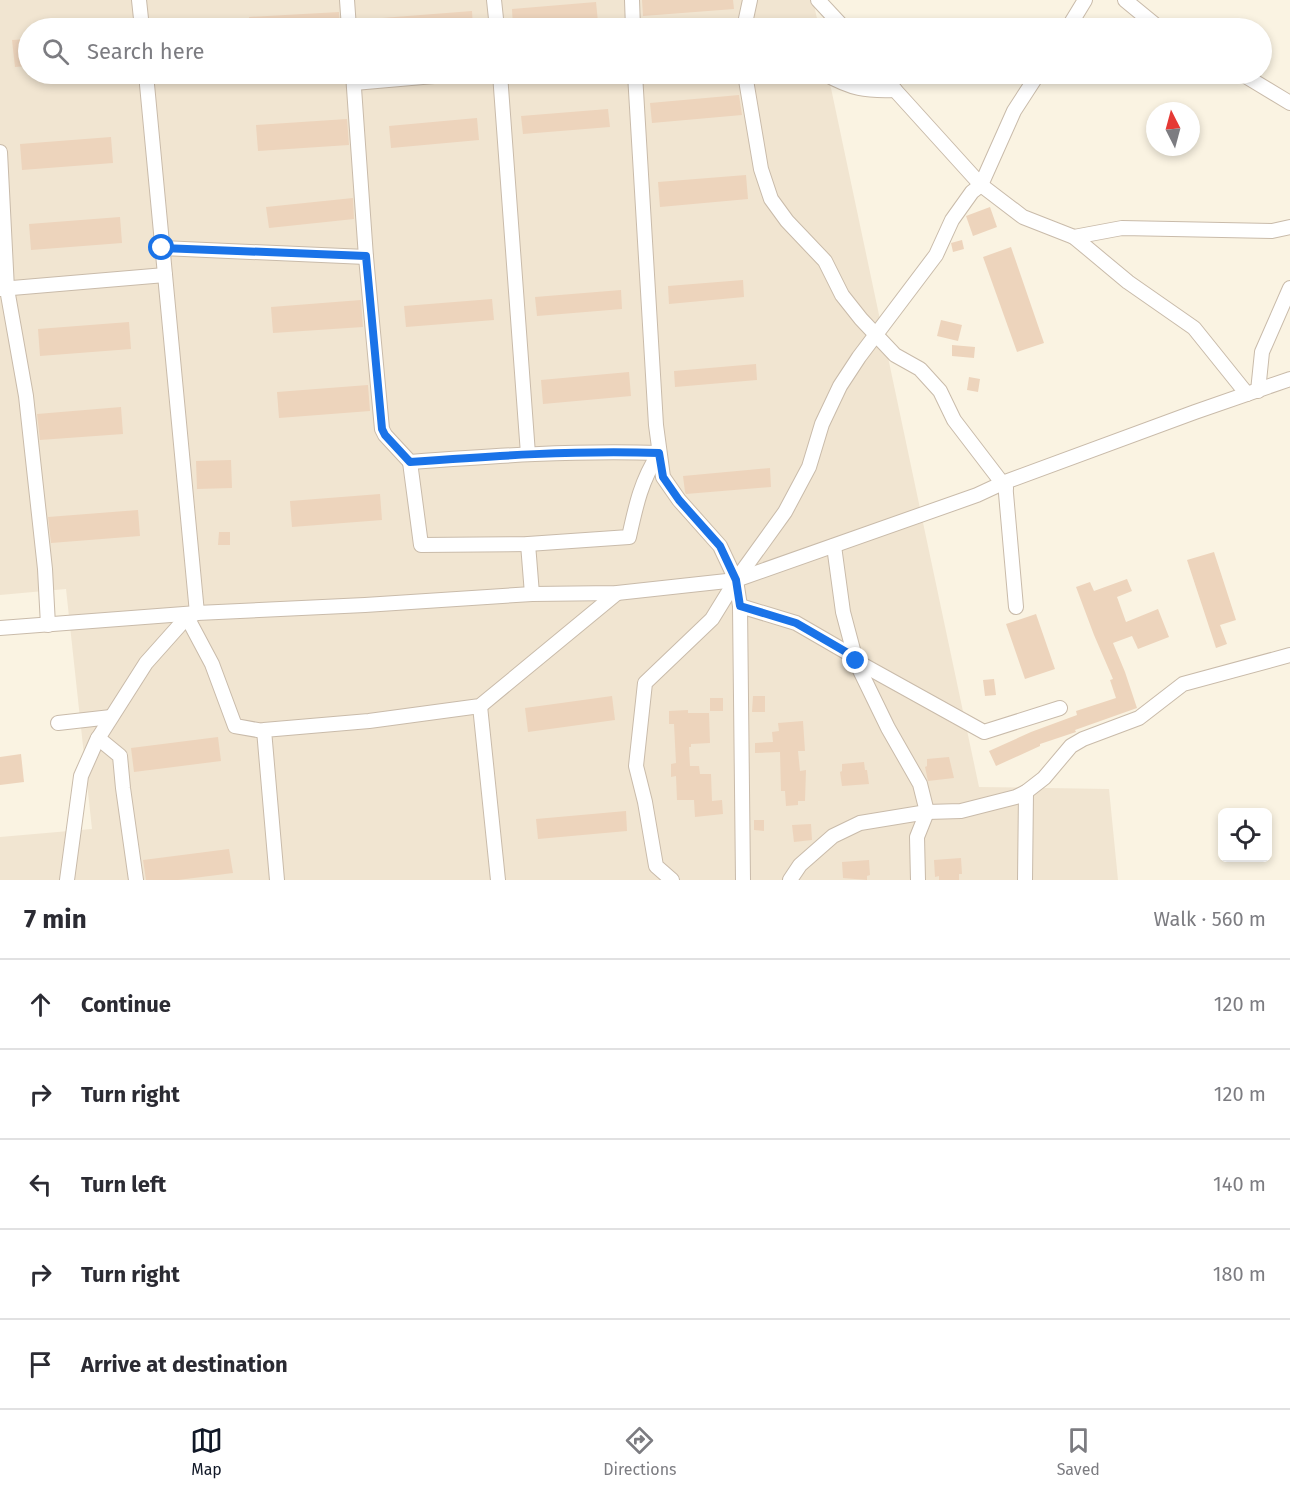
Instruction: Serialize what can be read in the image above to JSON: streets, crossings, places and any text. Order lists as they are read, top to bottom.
{
  "north": "top",
  "page": {
    "search": "Search here",
    "heading": ["7 min", "Walk · 560 m"],
    "list": [
      ["Continue", "120 m"],
      ["Turn right", "120 m"],
      ["Turn left", "140 m"],
      ["Turn right", "180 m"],
      "Arrive at destination"
    ],
    "nav": ["Map", "Directions", "Saved"]
  }
}
